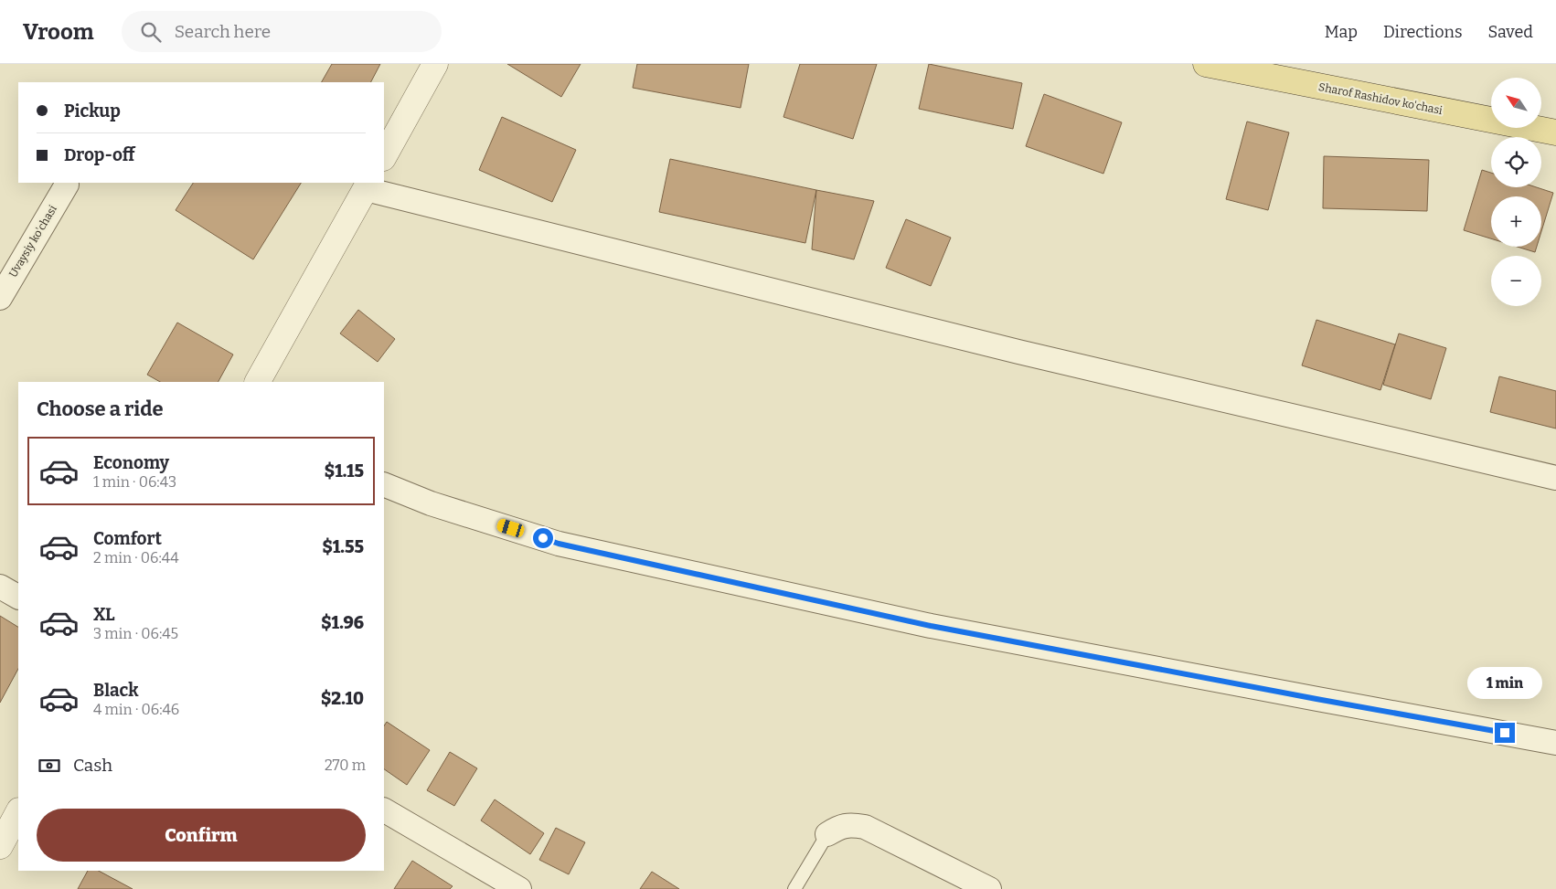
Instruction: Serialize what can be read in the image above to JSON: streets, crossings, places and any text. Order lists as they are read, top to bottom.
{
  "streets": {
    "main road": ["Sharof Rashidov ko'chasi"],
    "street": ["Uvaysiy ko'chasi"]
  },
  "north": "top left",
  "page": {
    "header": "Vroom",
    "search": "Search here",
    "nav": ["Map", "Directions", "Saved"],
    "map_buttons": ["+", "−"],
    "banner": ["Pickup", "Drop-off"],
    "heading": "Choose a ride",
    "list": [
      {
        "name": "Economy",
        "note": "1 min · 06:43",
        "value": "$1.15"
      },
      {
        "name": "Comfort",
        "note": "2 min · 06:44",
        "value": "$1.55"
      },
      {
        "name": "XL",
        "note": "3 min · 06:45",
        "value": "$1.96"
      },
      {
        "name": "Black",
        "note": "4 min · 06:46",
        "value": "$2.10"
      }
    ],
    "bubble": "1 min",
    "pay": ["Cash", "270 m"],
    "buttons": "Confirm"
  }
}
